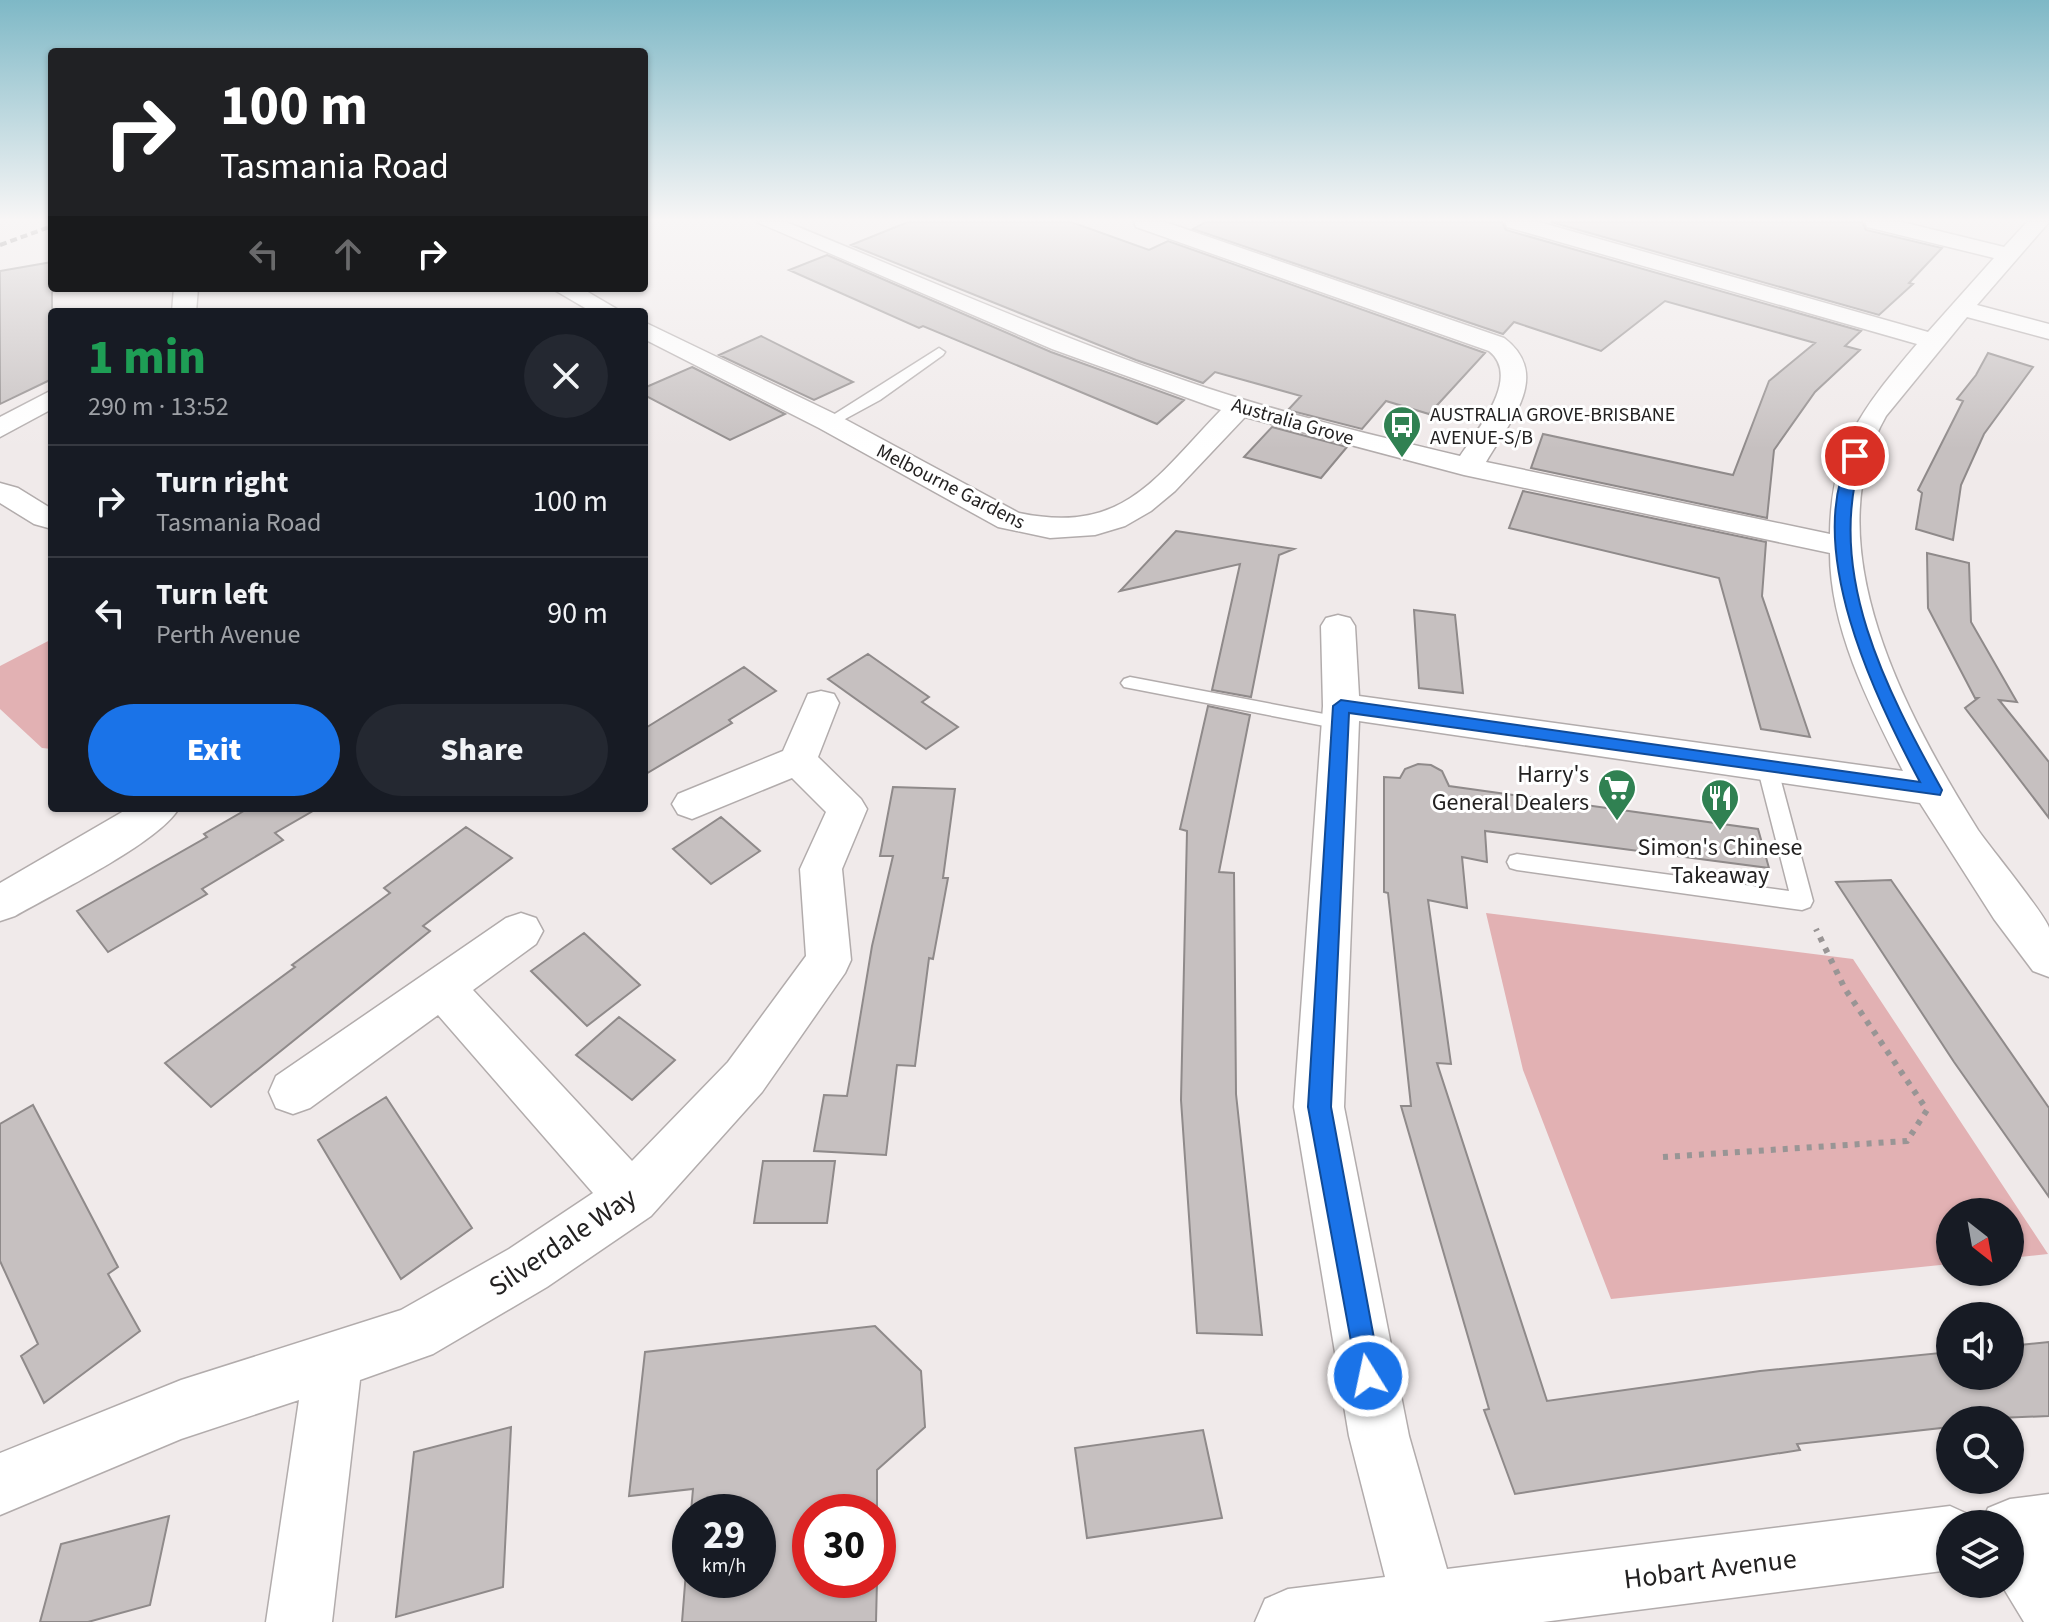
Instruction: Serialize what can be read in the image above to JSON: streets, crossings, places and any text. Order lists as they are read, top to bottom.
{
  "streets": {
    "street": [
      "Australia Grove",
      "Melbourne Gardens",
      "Silverdale Way",
      "Hobart Avenue"
    ]
  },
  "crossings": [
    ["Australia Grove", "Melbourne Gardens"]
  ],
  "places": {
    "bus stop": ["AUSTRALIA GROVE-BRISBANE AVENUE-S/B"],
    "supermarket": ["Harry's General Dealers"],
    "restaurant": ["Simon's Chinese Takeaway"]
  },
  "north": "bottom right",
  "page": {
    "turn": ["100 m", "Tasmania Road"],
    "heading": ["1 min", "290 m · 13:52"],
    "list": [
      {
        "name": "Turn right",
        "note": "Tasmania Road",
        "value": "100 m"
      },
      {
        "name": "Turn left",
        "note": "Perth Avenue",
        "value": "90 m"
      }
    ],
    "buttons": ["Exit", "Share"],
    "speed": "29 km/h",
    "limit": "30"
  }
}
